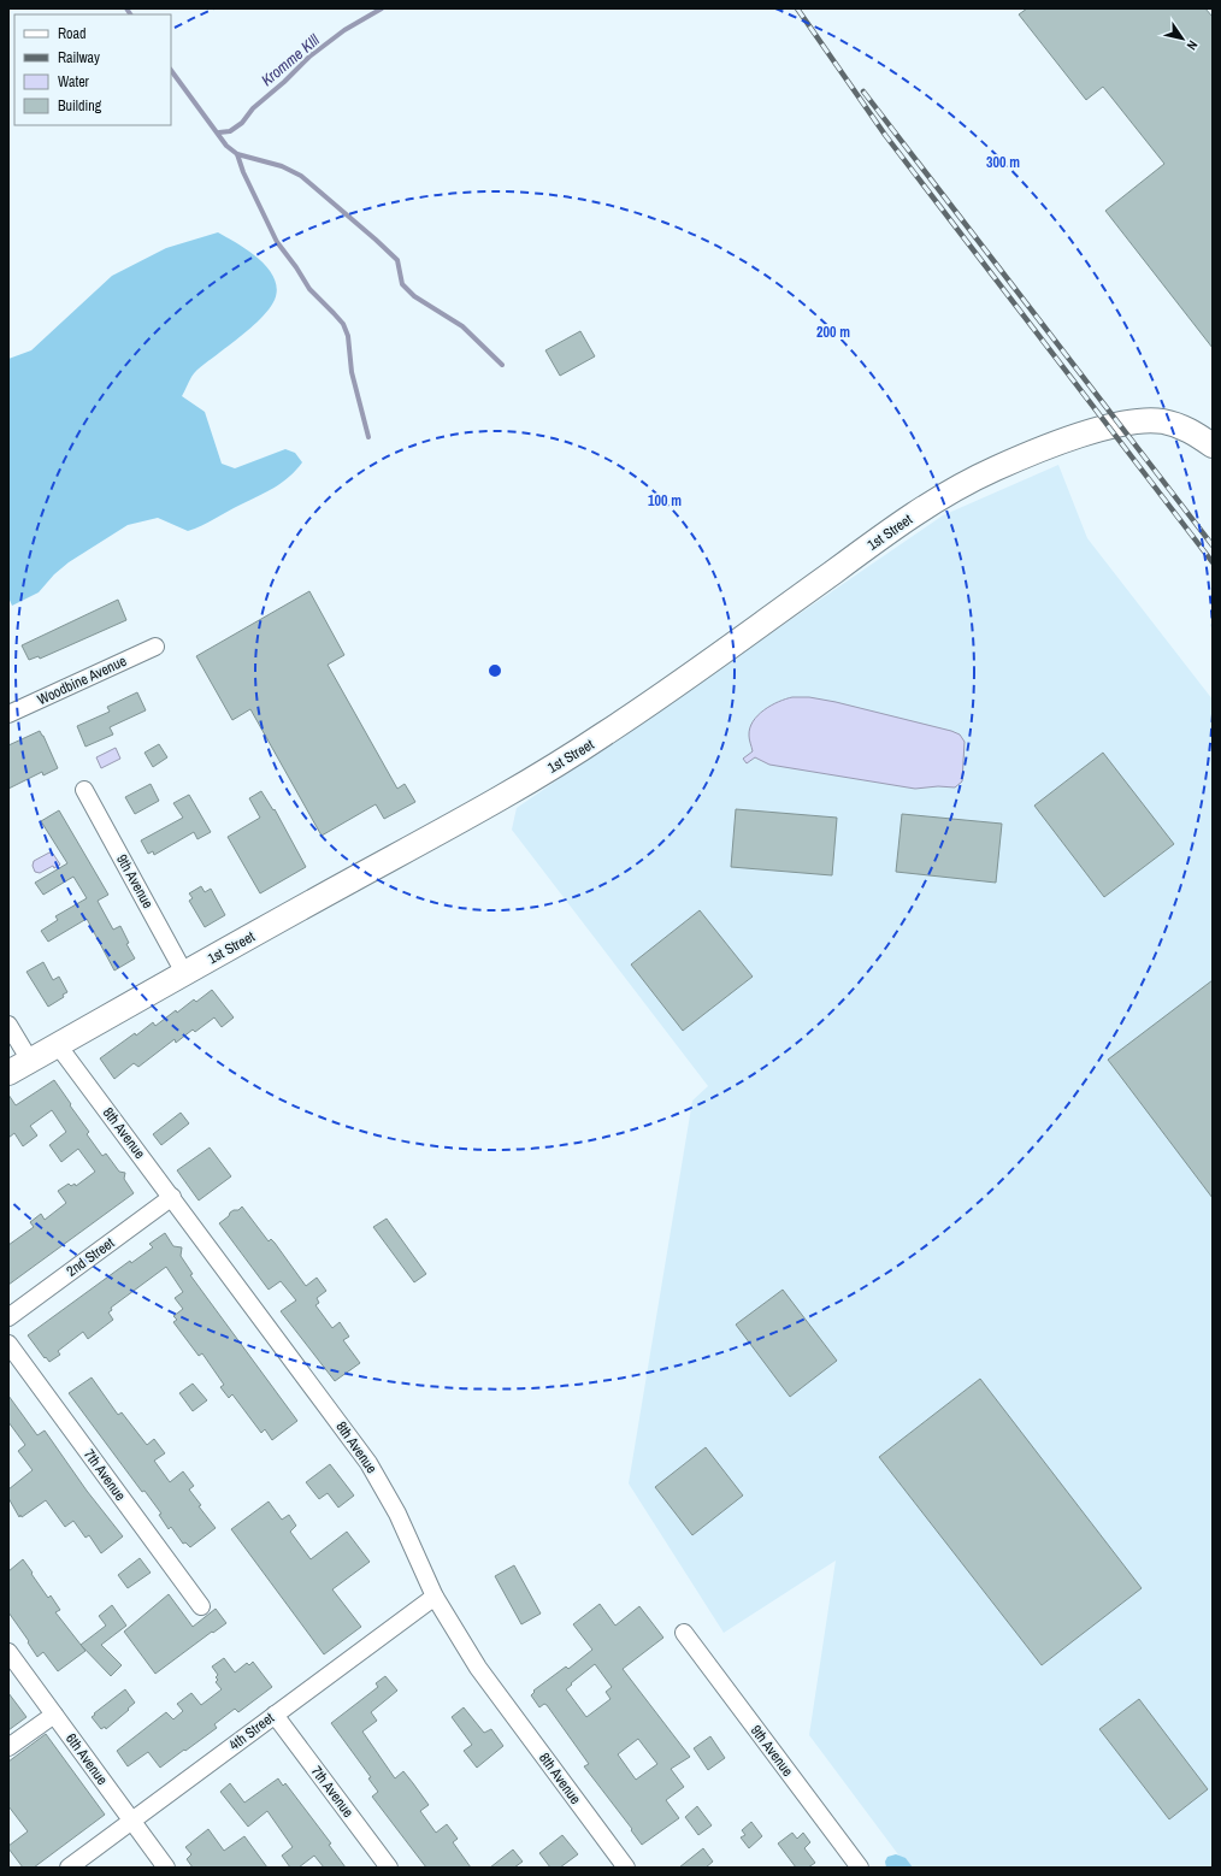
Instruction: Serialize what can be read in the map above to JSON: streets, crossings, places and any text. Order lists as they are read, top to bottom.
{
  "streets": {
    "street": [
      "1st Street",
      "Woodbine Avenue",
      "9th Avenue",
      "8th Avenue",
      "2nd Street",
      "7th Avenue",
      "4th Street",
      "6th Avenue"
    ]
  },
  "crossings": [
    ["1st Street", "9th Avenue"],
    ["1st Street", "8th Avenue"],
    ["8th Avenue", "2nd Street"],
    ["8th Avenue", "4th Street"],
    ["7th Avenue", "4th Street"],
    ["4th Street", "6th Avenue"]
  ],
  "water": ["Kromme KIll"],
  "legend": [
    "Road",
    "Railway",
    "Water",
    "Building"
  ],
  "north": "bottom right",
  "rings": ["300 m", "200 m", "100 m"]
}
